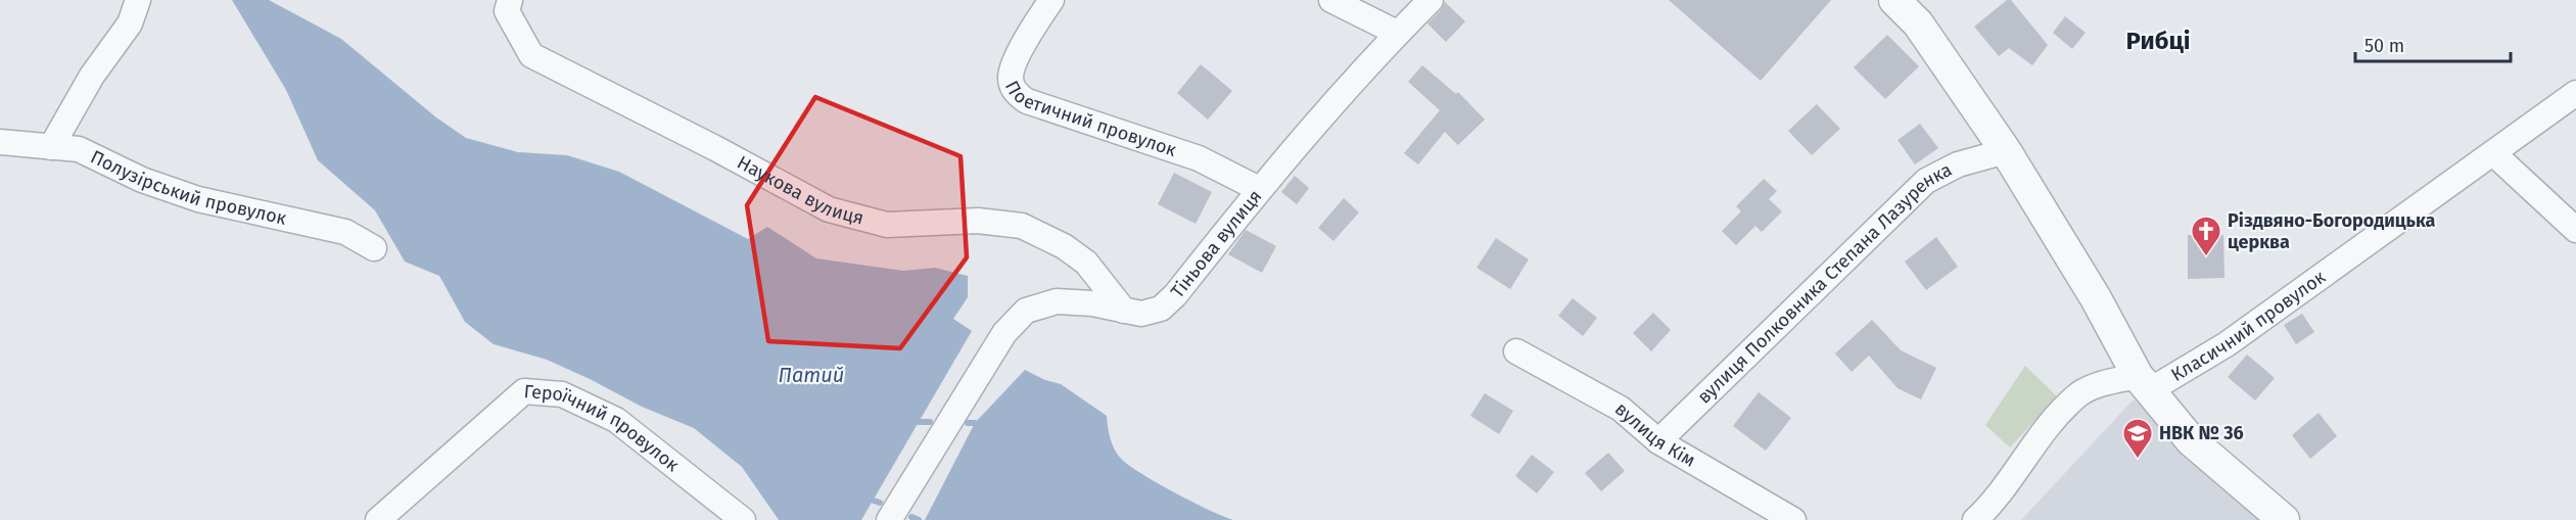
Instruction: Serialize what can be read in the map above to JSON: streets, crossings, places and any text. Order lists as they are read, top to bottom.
{
  "streets": {
    "street": [
      "Поетичний провулок",
      "Полузірський провулок",
      "Наукова вулиця",
      "Тіньова вулиця",
      "вулиця Полковника Степана Лазуренка",
      "Класичний провулок",
      "Героїчний провулок",
      "вулиця Кім"
    ]
  },
  "crossings": [
    ["Поетичний провулок", "Тіньова вулиця"],
    ["Наукова вулиця", "Тіньова вулиця"],
    ["вулиця Полковника Степана Лазуренка", "вулиця Кім"]
  ],
  "districts": ["Рибці"],
  "water": ["Патий"],
  "places": {
    "church": ["Різдвяно-Богородицька церква"],
    "school or university": ["НВК № 36"]
  },
  "scale_bar": "50 m"
}
